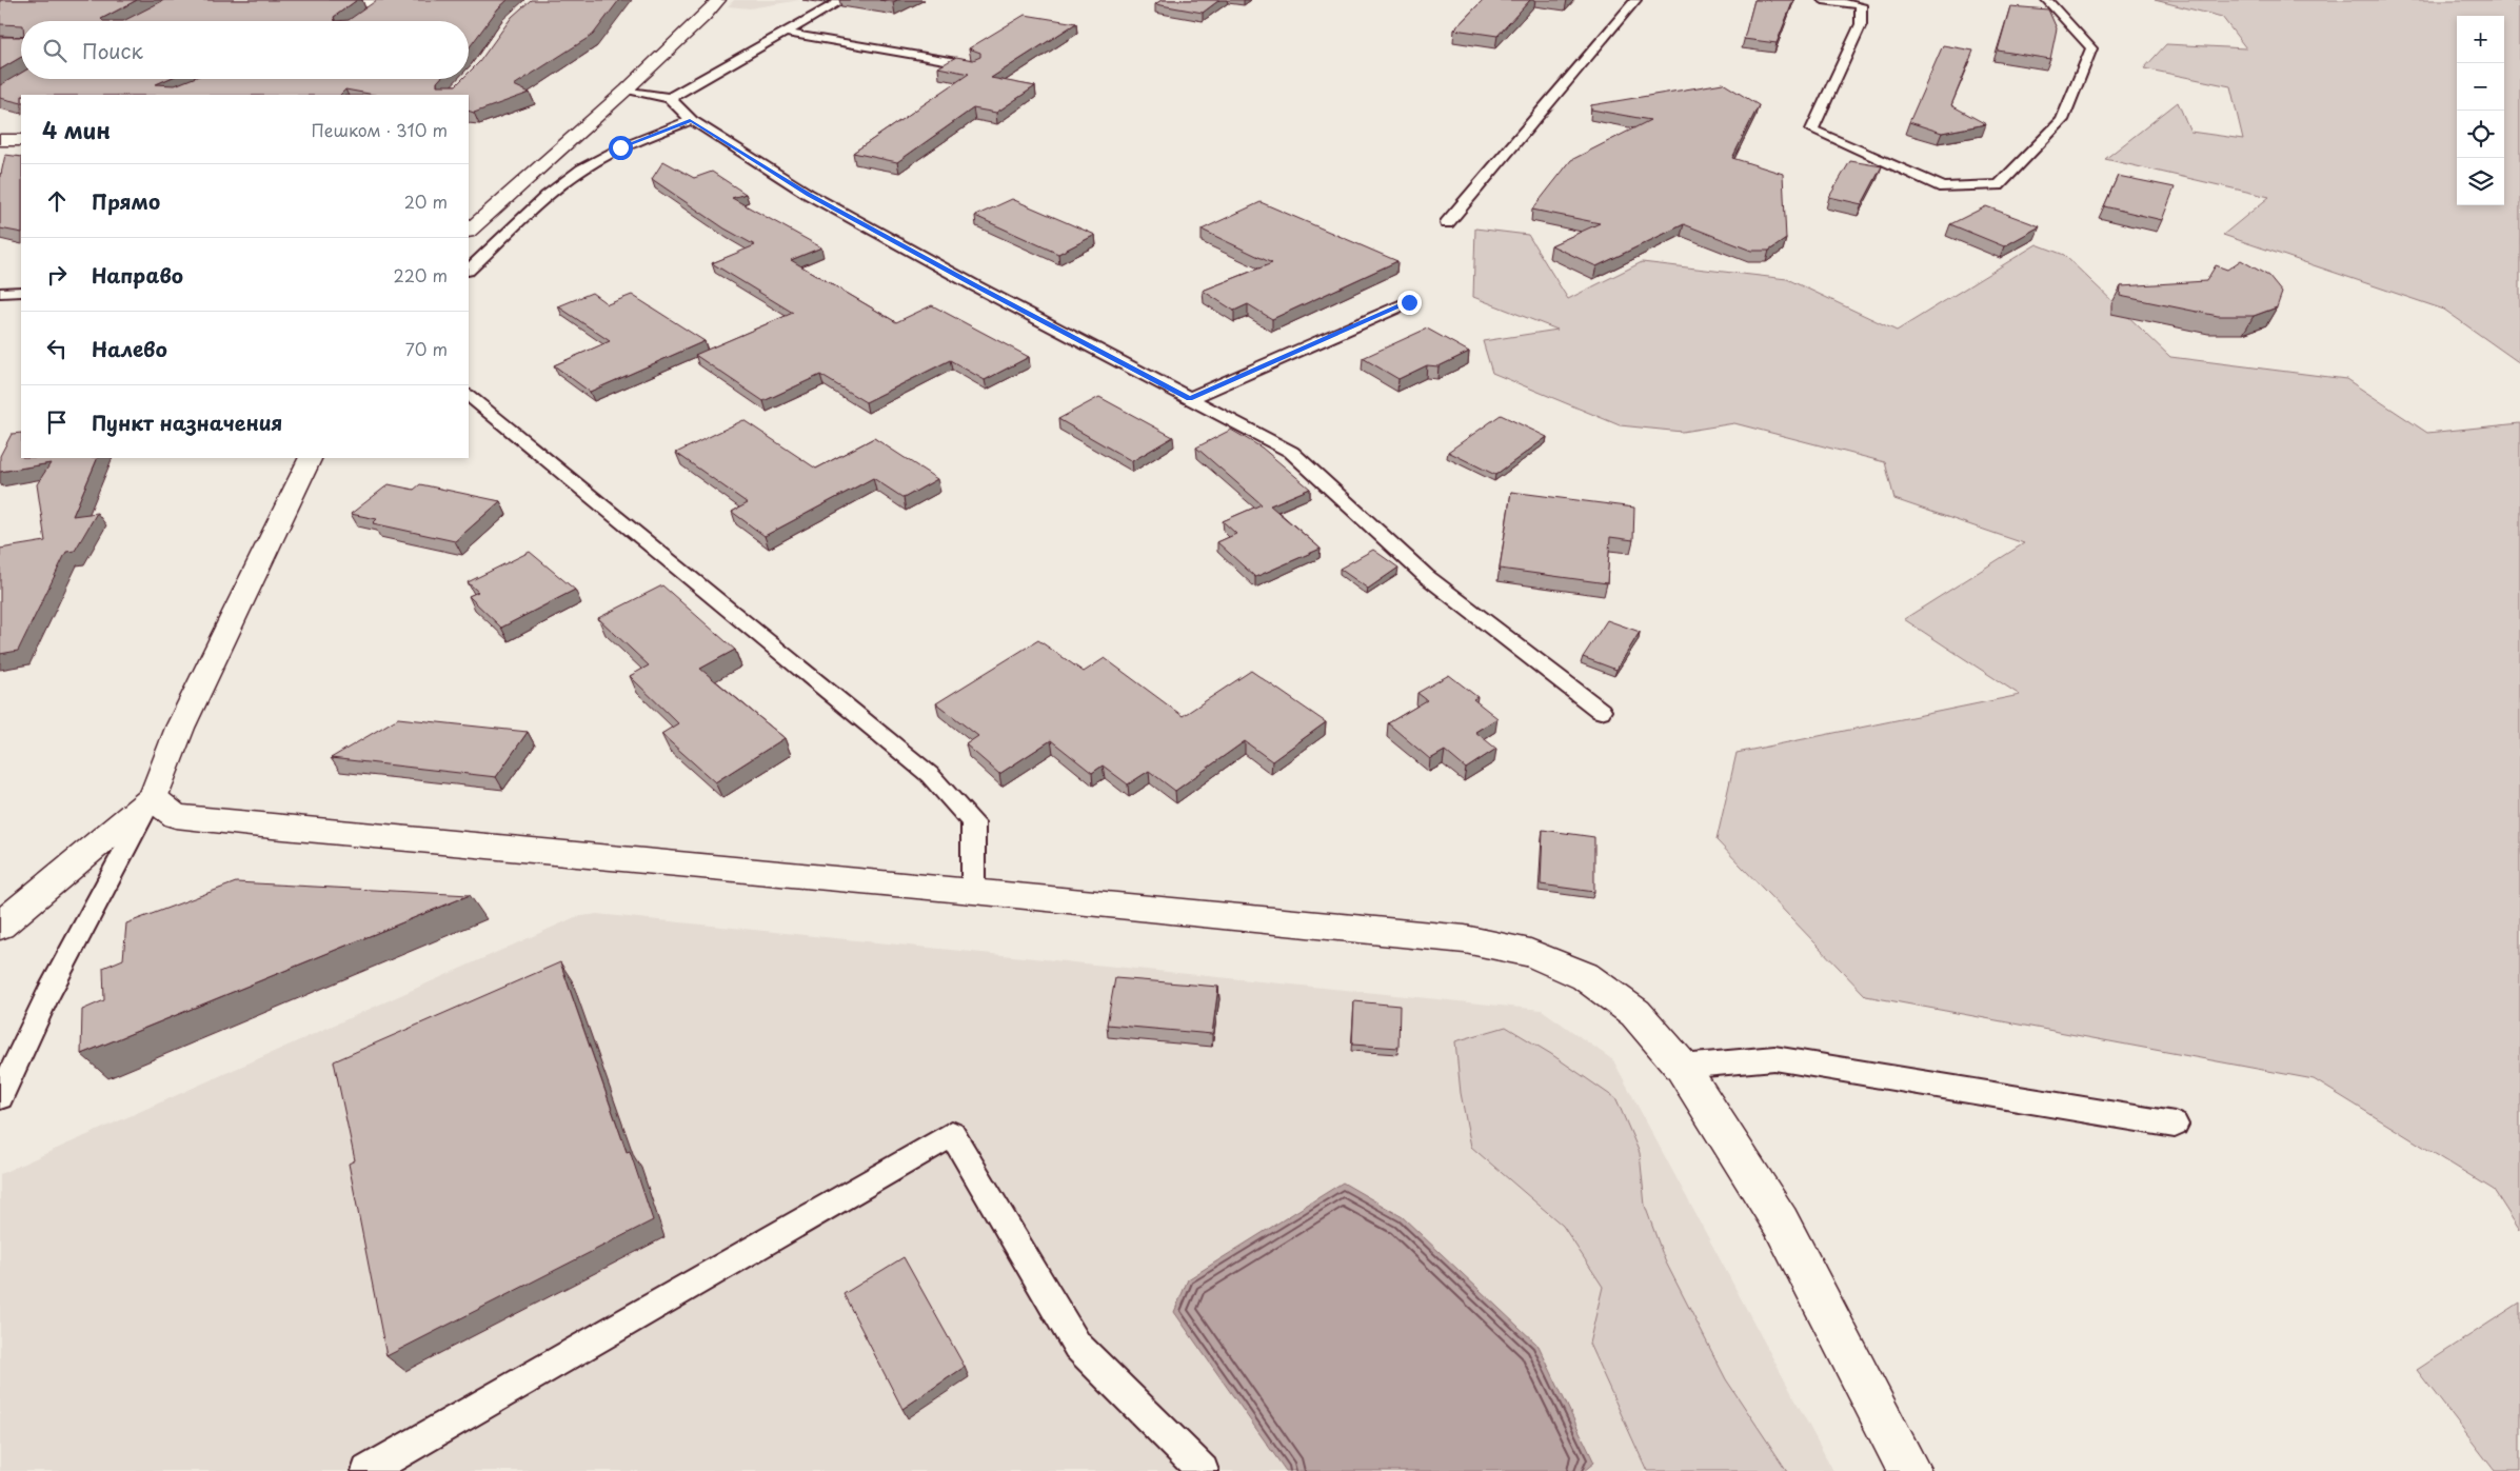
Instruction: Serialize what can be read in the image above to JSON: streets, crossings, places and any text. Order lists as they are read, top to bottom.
{
  "page": {
    "map_buttons": ["+", "−"],
    "search": "Поиск",
    "heading": ["4 мин", "Пешком · 310 m"],
    "list": [
      ["Прямо", "20 m"],
      ["Направо", "220 m"],
      ["Налево", "70 m"],
      "Пункт назначения"
    ]
  }
}
